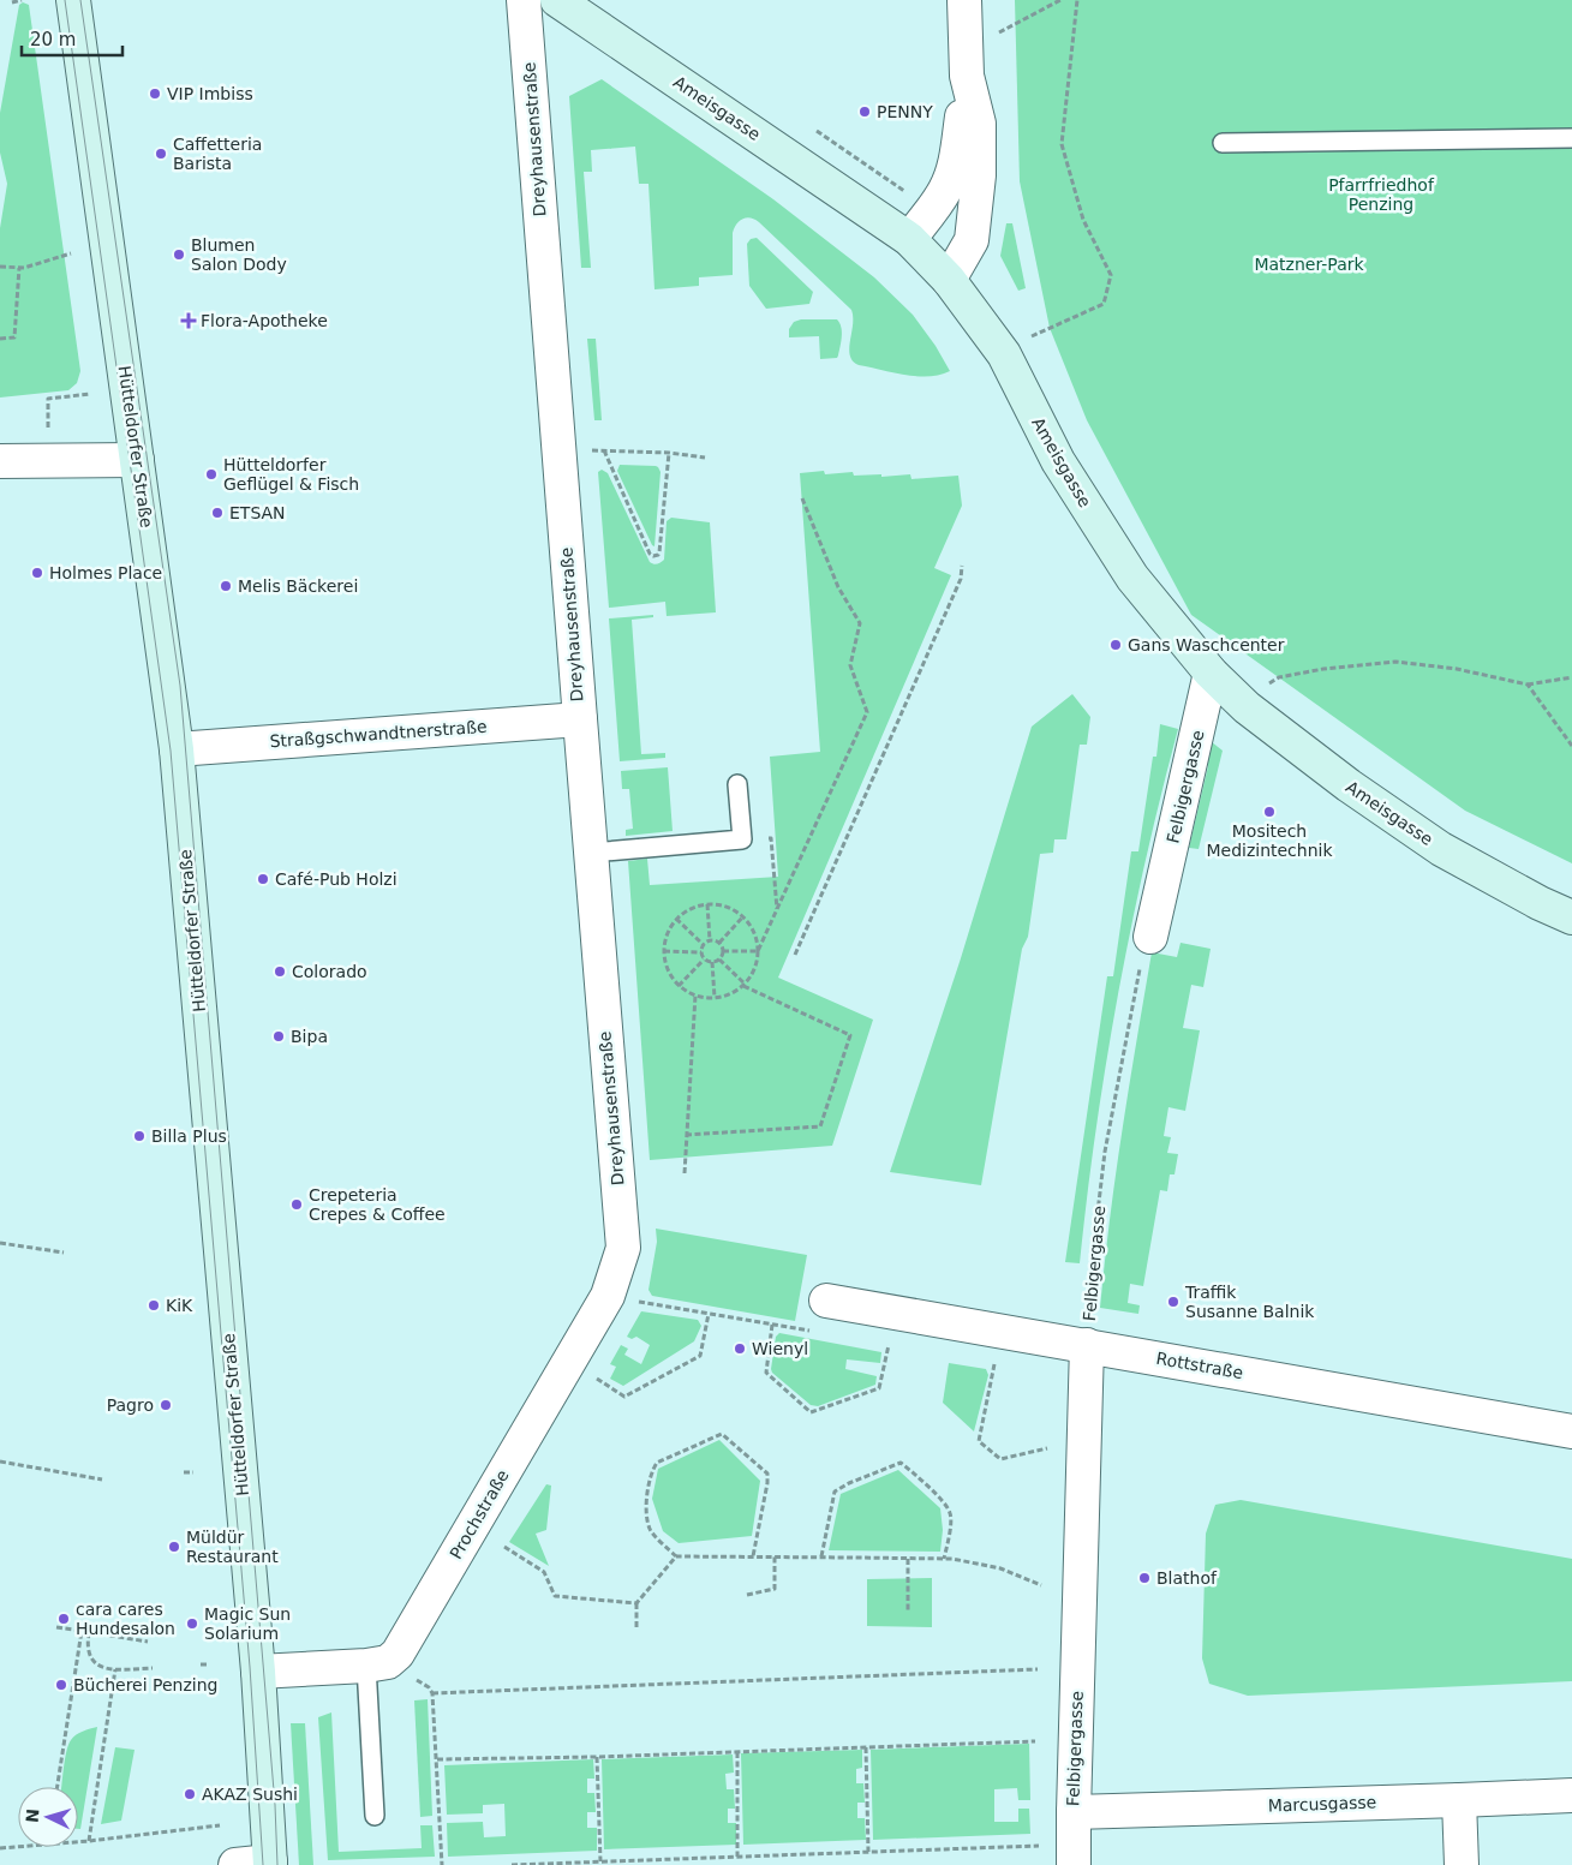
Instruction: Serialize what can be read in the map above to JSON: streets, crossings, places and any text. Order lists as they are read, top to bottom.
{
  "streets": {
    "main road": ["Ameisgasse", "Hütteldorfer Straße"],
    "street": [
      "Dreyhausenstraße",
      "Straßgschwandtnerstraße",
      "Felbigergasse",
      "Rottstraße",
      "Prochstraße",
      "Marcusgasse"
    ]
  },
  "crossings": [
    ["Ameisgasse", "Felbigergasse"],
    ["Dreyhausenstraße", "Straßgschwandtnerstraße"],
    ["Dreyhausenstraße", "Prochstraße"],
    ["Hütteldorfer Straße", "Straßgschwandtnerstraße"],
    ["Felbigergasse", "Rottstraße"],
    ["Felbigergasse", "Marcusgasse"]
  ],
  "parks": ["Pfarrfriedhof Penzing", "Matzner-Park"],
  "places": {
    "other": [
      "VIP Imbiss",
      "PENNY",
      "Caffetteria Barista",
      "Blumen Salon Dody",
      "Hütteldorfer Geflügel & Fisch",
      "ETSAN",
      "Holmes Place",
      "Melis Bäckerei",
      "Gans Waschcenter",
      "Mositech Medizintechnik",
      "Café-Pub Holzi",
      "Colorado",
      "Bipa",
      "Billa Plus",
      "Crepeteria Crepes & Coffee",
      "Traffik Susanne Balnik",
      "KiK",
      "Wienyl",
      "Pagro",
      "Müldür Restaurant",
      "Blathof",
      "cara cares Hundesalon",
      "Magic Sun Solarium",
      "Bücherei Penzing",
      "AKAZ Sushi"
    ],
    "health": ["Flora-Apotheke"]
  },
  "scale_bar": "20 m",
  "north": "left"
}
